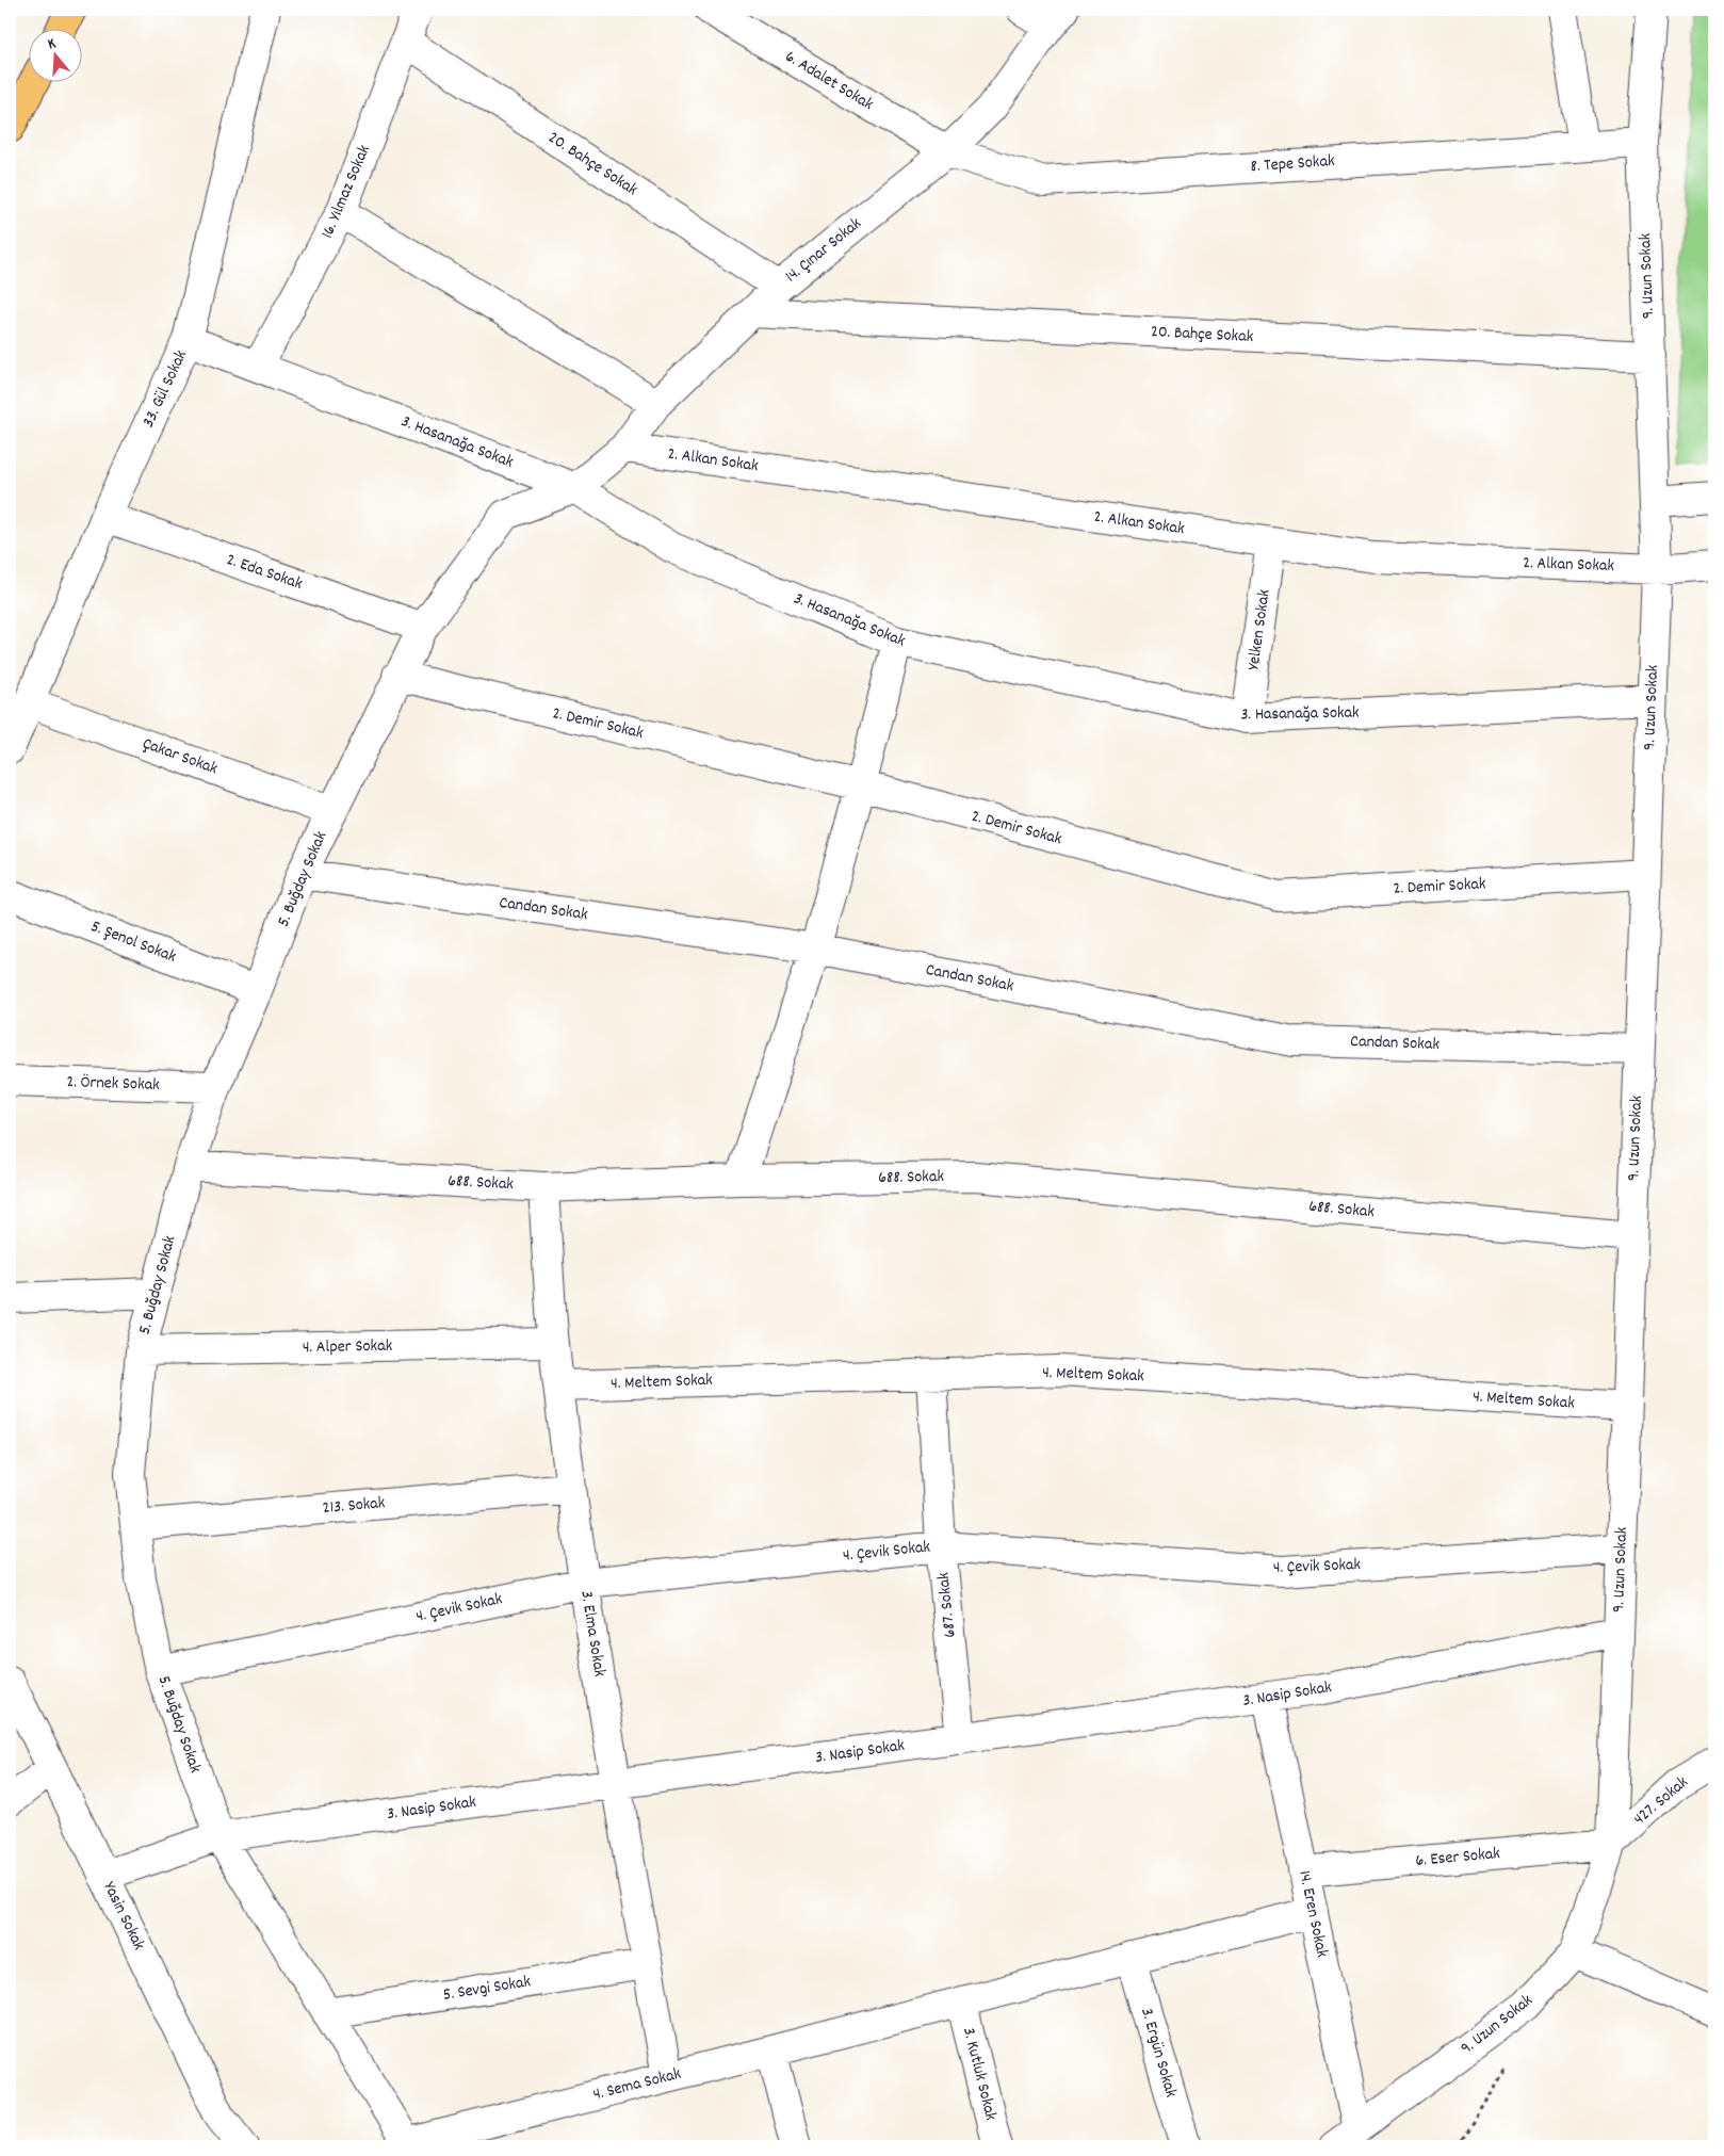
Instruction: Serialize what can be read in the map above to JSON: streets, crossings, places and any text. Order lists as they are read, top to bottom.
{
  "streets": {
    "street": [
      "6. Adalet Sokak",
      "20. Bahçe Sokak",
      "8. Tepe Sokak",
      "16. Yılmaz Sokak",
      "14. Çınar Sokak",
      "9. Uzun Sokak",
      "33. Gül Sokak",
      "3. Hasanağa Sokak",
      "2. Alkan Sokak",
      "2. Eda Sokak",
      "Yelken Sokak",
      "2. Demir Sokak",
      "Çakar Sokak",
      "5. Buğday Sokak",
      "Candan Sokak",
      "5. Şenol Sokak",
      "2. Örnek Sokak",
      "688. Sokak",
      "4. Alper Sokak",
      "4. Meltem Sokak",
      "213. Sokak",
      "4. Çevik Sokak",
      "687. Sokak",
      "3. Elma Sokak",
      "3. Nasip Sokak",
      "427. Sokak",
      "6. Eser Sokak",
      "14. Eren Sokak",
      "Yasin Sokak",
      "5. Sevgi Sokak",
      "3. Ergün Sokak",
      "3. Kutluk Sokak",
      "4. Sema Sokak"
    ]
  },
  "crossings": [
    ["6. Adalet Sokak", "8. Tepe Sokak"],
    ["6. Adalet Sokak", "14. Çınar Sokak"],
    ["20. Bahçe Sokak", "16. Yılmaz Sokak"],
    ["20. Bahçe Sokak", "14. Çınar Sokak"],
    ["20. Bahçe Sokak", "9. Uzun Sokak"],
    ["8. Tepe Sokak", "14. Çınar Sokak"],
    ["8. Tepe Sokak", "9. Uzun Sokak"],
    ["16. Yılmaz Sokak", "3. Hasanağa Sokak"],
    ["14. Çınar Sokak", "3. Hasanağa Sokak"],
    ["14. Çınar Sokak", "2. Alkan Sokak"],
    ["14. Çınar Sokak", "5. Buğday Sokak"],
    ["9. Uzun Sokak", "3. Hasanağa Sokak"],
    ["9. Uzun Sokak", "2. Alkan Sokak"],
    ["9. Uzun Sokak", "2. Demir Sokak"],
    ["9. Uzun Sokak", "Candan Sokak"],
    ["9. Uzun Sokak", "688. Sokak"],
    ["9. Uzun Sokak", "4. Meltem Sokak"],
    ["9. Uzun Sokak", "4. Çevik Sokak"],
    ["9. Uzun Sokak", "3. Nasip Sokak"],
    ["9. Uzun Sokak", "427. Sokak"],
    ["9. Uzun Sokak", "6. Eser Sokak"],
    ["9. Uzun Sokak", "14. Eren Sokak"],
    ["33. Gül Sokak", "3. Hasanağa Sokak"],
    ["33. Gül Sokak", "2. Eda Sokak"],
    ["33. Gül Sokak", "Çakar Sokak"],
    ["3. Hasanağa Sokak", "Yelken Sokak"],
    ["3. Hasanağa Sokak", "5. Buğday Sokak"],
    ["2. Alkan Sokak", "Yelken Sokak"],
    ["2. Eda Sokak", "5. Buğday Sokak"],
    ["2. Demir Sokak", "5. Buğday Sokak"],
    ["Çakar Sokak", "5. Buğday Sokak"],
    ["5. Buğday Sokak", "Candan Sokak"],
    ["5. Buğday Sokak", "5. Şenol Sokak"],
    ["5. Buğday Sokak", "2. Örnek Sokak"],
    ["5. Buğday Sokak", "688. Sokak"],
    ["5. Buğday Sokak", "4. Alper Sokak"],
    ["5. Buğday Sokak", "213. Sokak"],
    ["5. Buğday Sokak", "4. Çevik Sokak"],
    ["5. Buğday Sokak", "3. Nasip Sokak"],
    ["5. Buğday Sokak", "5. Sevgi Sokak"],
    ["5. Buğday Sokak", "4. Sema Sokak"],
    ["688. Sokak", "3. Elma Sokak"],
    ["4. Alper Sokak", "3. Elma Sokak"],
    ["4. Meltem Sokak", "687. Sokak"],
    ["4. Meltem Sokak", "3. Elma Sokak"],
    ["213. Sokak", "3. Elma Sokak"],
    ["4. Çevik Sokak", "687. Sokak"],
    ["4. Çevik Sokak", "3. Elma Sokak"],
    ["687. Sokak", "3. Nasip Sokak"],
    ["3. Elma Sokak", "3. Nasip Sokak"],
    ["3. Elma Sokak", "5. Sevgi Sokak"],
    ["3. Elma Sokak", "4. Sema Sokak"],
    ["3. Nasip Sokak", "14. Eren Sokak"],
    ["3. Nasip Sokak", "Yasin Sokak"],
    ["427. Sokak", "6. Eser Sokak"],
    ["6. Eser Sokak", "14. Eren Sokak"],
    ["14. Eren Sokak", "4. Sema Sokak"],
    ["3. Ergün Sokak", "4. Sema Sokak"],
    ["3. Kutluk Sokak", "4. Sema Sokak"]
  ],
  "north": "top"
}
